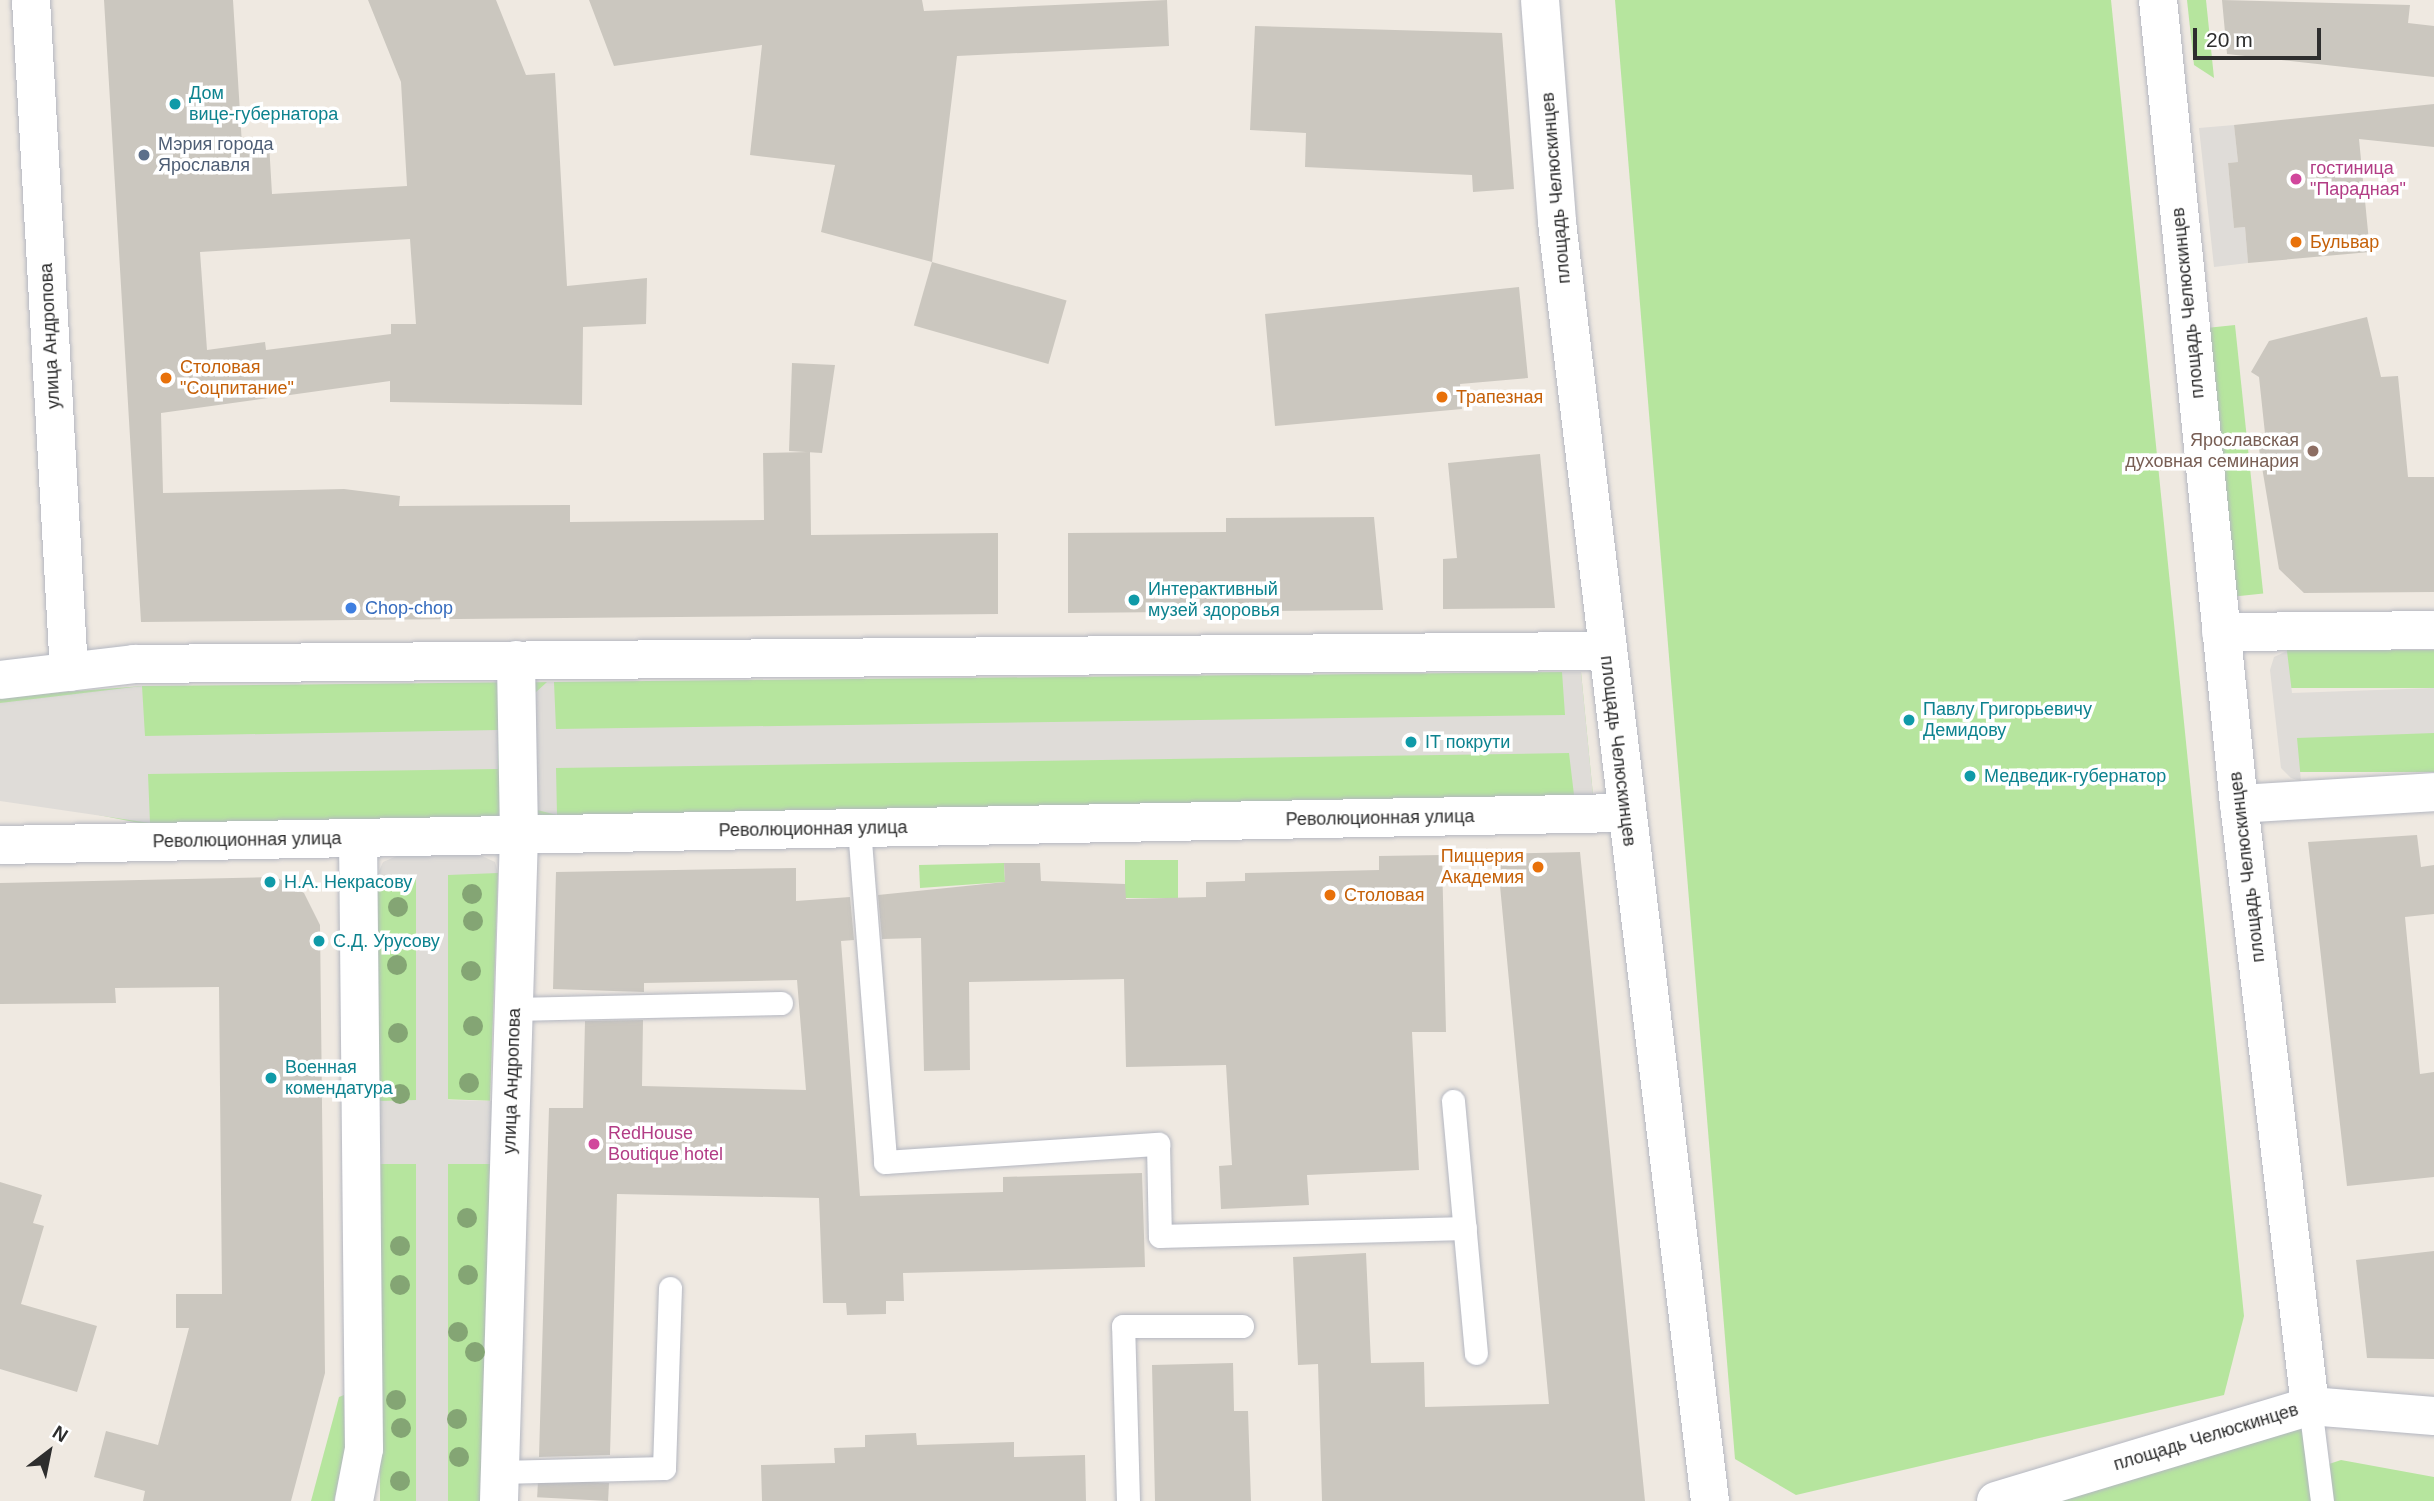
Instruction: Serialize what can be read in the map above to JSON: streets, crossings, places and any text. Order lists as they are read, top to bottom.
{
  "streets": {
    "street": ["площадь Челюскинцев", "улица Андропова", "Революционная улица"]
  },
  "crossings": [
    ["площадь Челюскинцев", "Революционная улица"],
    ["улица Андропова", "Революционная улица"]
  ],
  "places": [
    "Дом вице-губернатора",
    "Мэрия города Ярославля",
    "гостиница \"Парадная\"",
    "Бульвар",
    "Столовая \"Соцпитание\"",
    "Трапезная",
    "Ярославская духовная семинария",
    "Интерактивный музей здоровья",
    "Chop-chop",
    "Павлу Григорьевичу Демидову",
    "IT покрути",
    "Медведик-губернатор",
    "Пиццерия Академия",
    "Н.А. Некрасову",
    "Столовая",
    "С.Д. Урусову",
    "Военная комендатура",
    "RedHouse Boutique hotel"
  ],
  "scale_bar": "20 m",
  "north": "top right"
}
